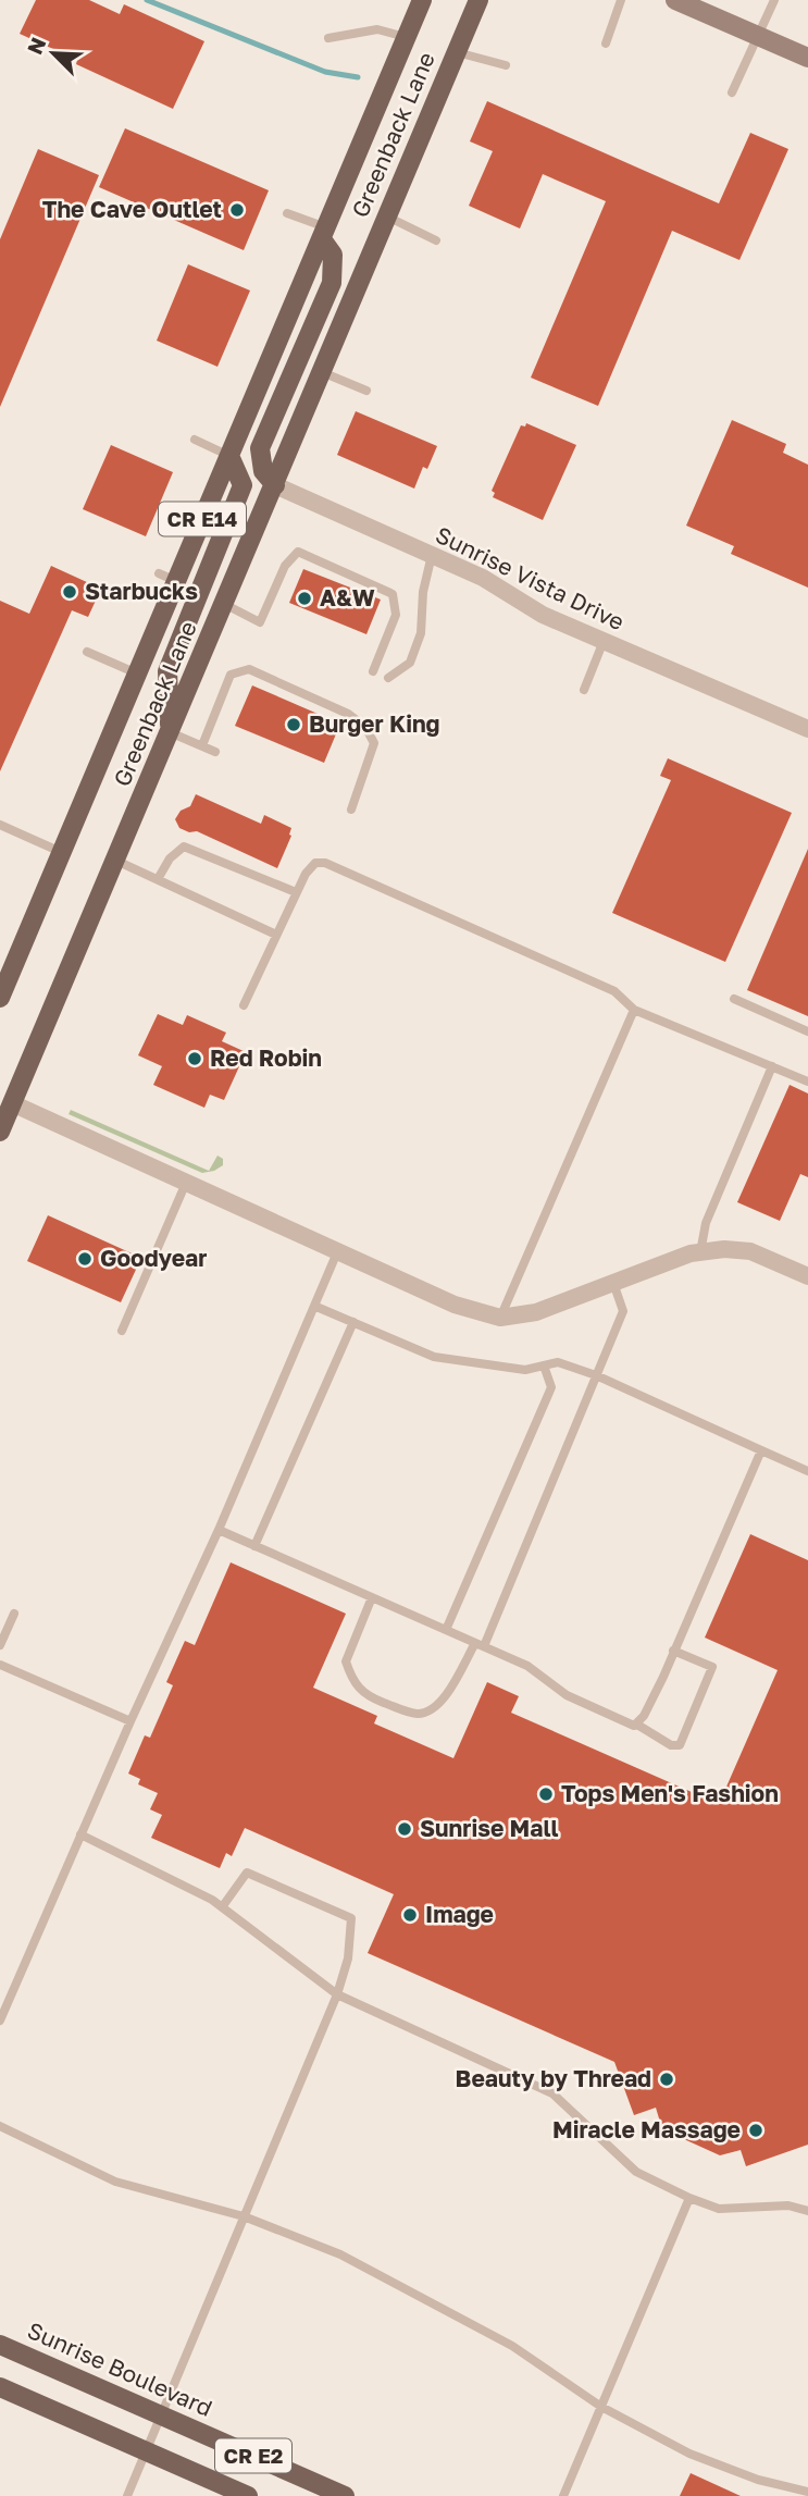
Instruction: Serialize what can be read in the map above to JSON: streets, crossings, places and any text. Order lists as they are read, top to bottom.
{
  "streets": {
    "main road": [
      "Greenback Lane",
      "CR E14",
      "Sunrise Boulevard",
      "CR E2"
    ],
    "street": ["Sunrise Vista Drive"]
  },
  "crossings": [
    ["Greenback Lane", "Sunrise Vista Drive"]
  ],
  "places": [
    "The Cave Outlet",
    "Starbucks",
    "A&W",
    "Burger King",
    "Red Robin",
    "Goodyear",
    "Tops Men's Fashion",
    "Sunrise Mall",
    "Image",
    "Beauty by Thread",
    "Miracle Massage"
  ],
  "north": "top left"
}
